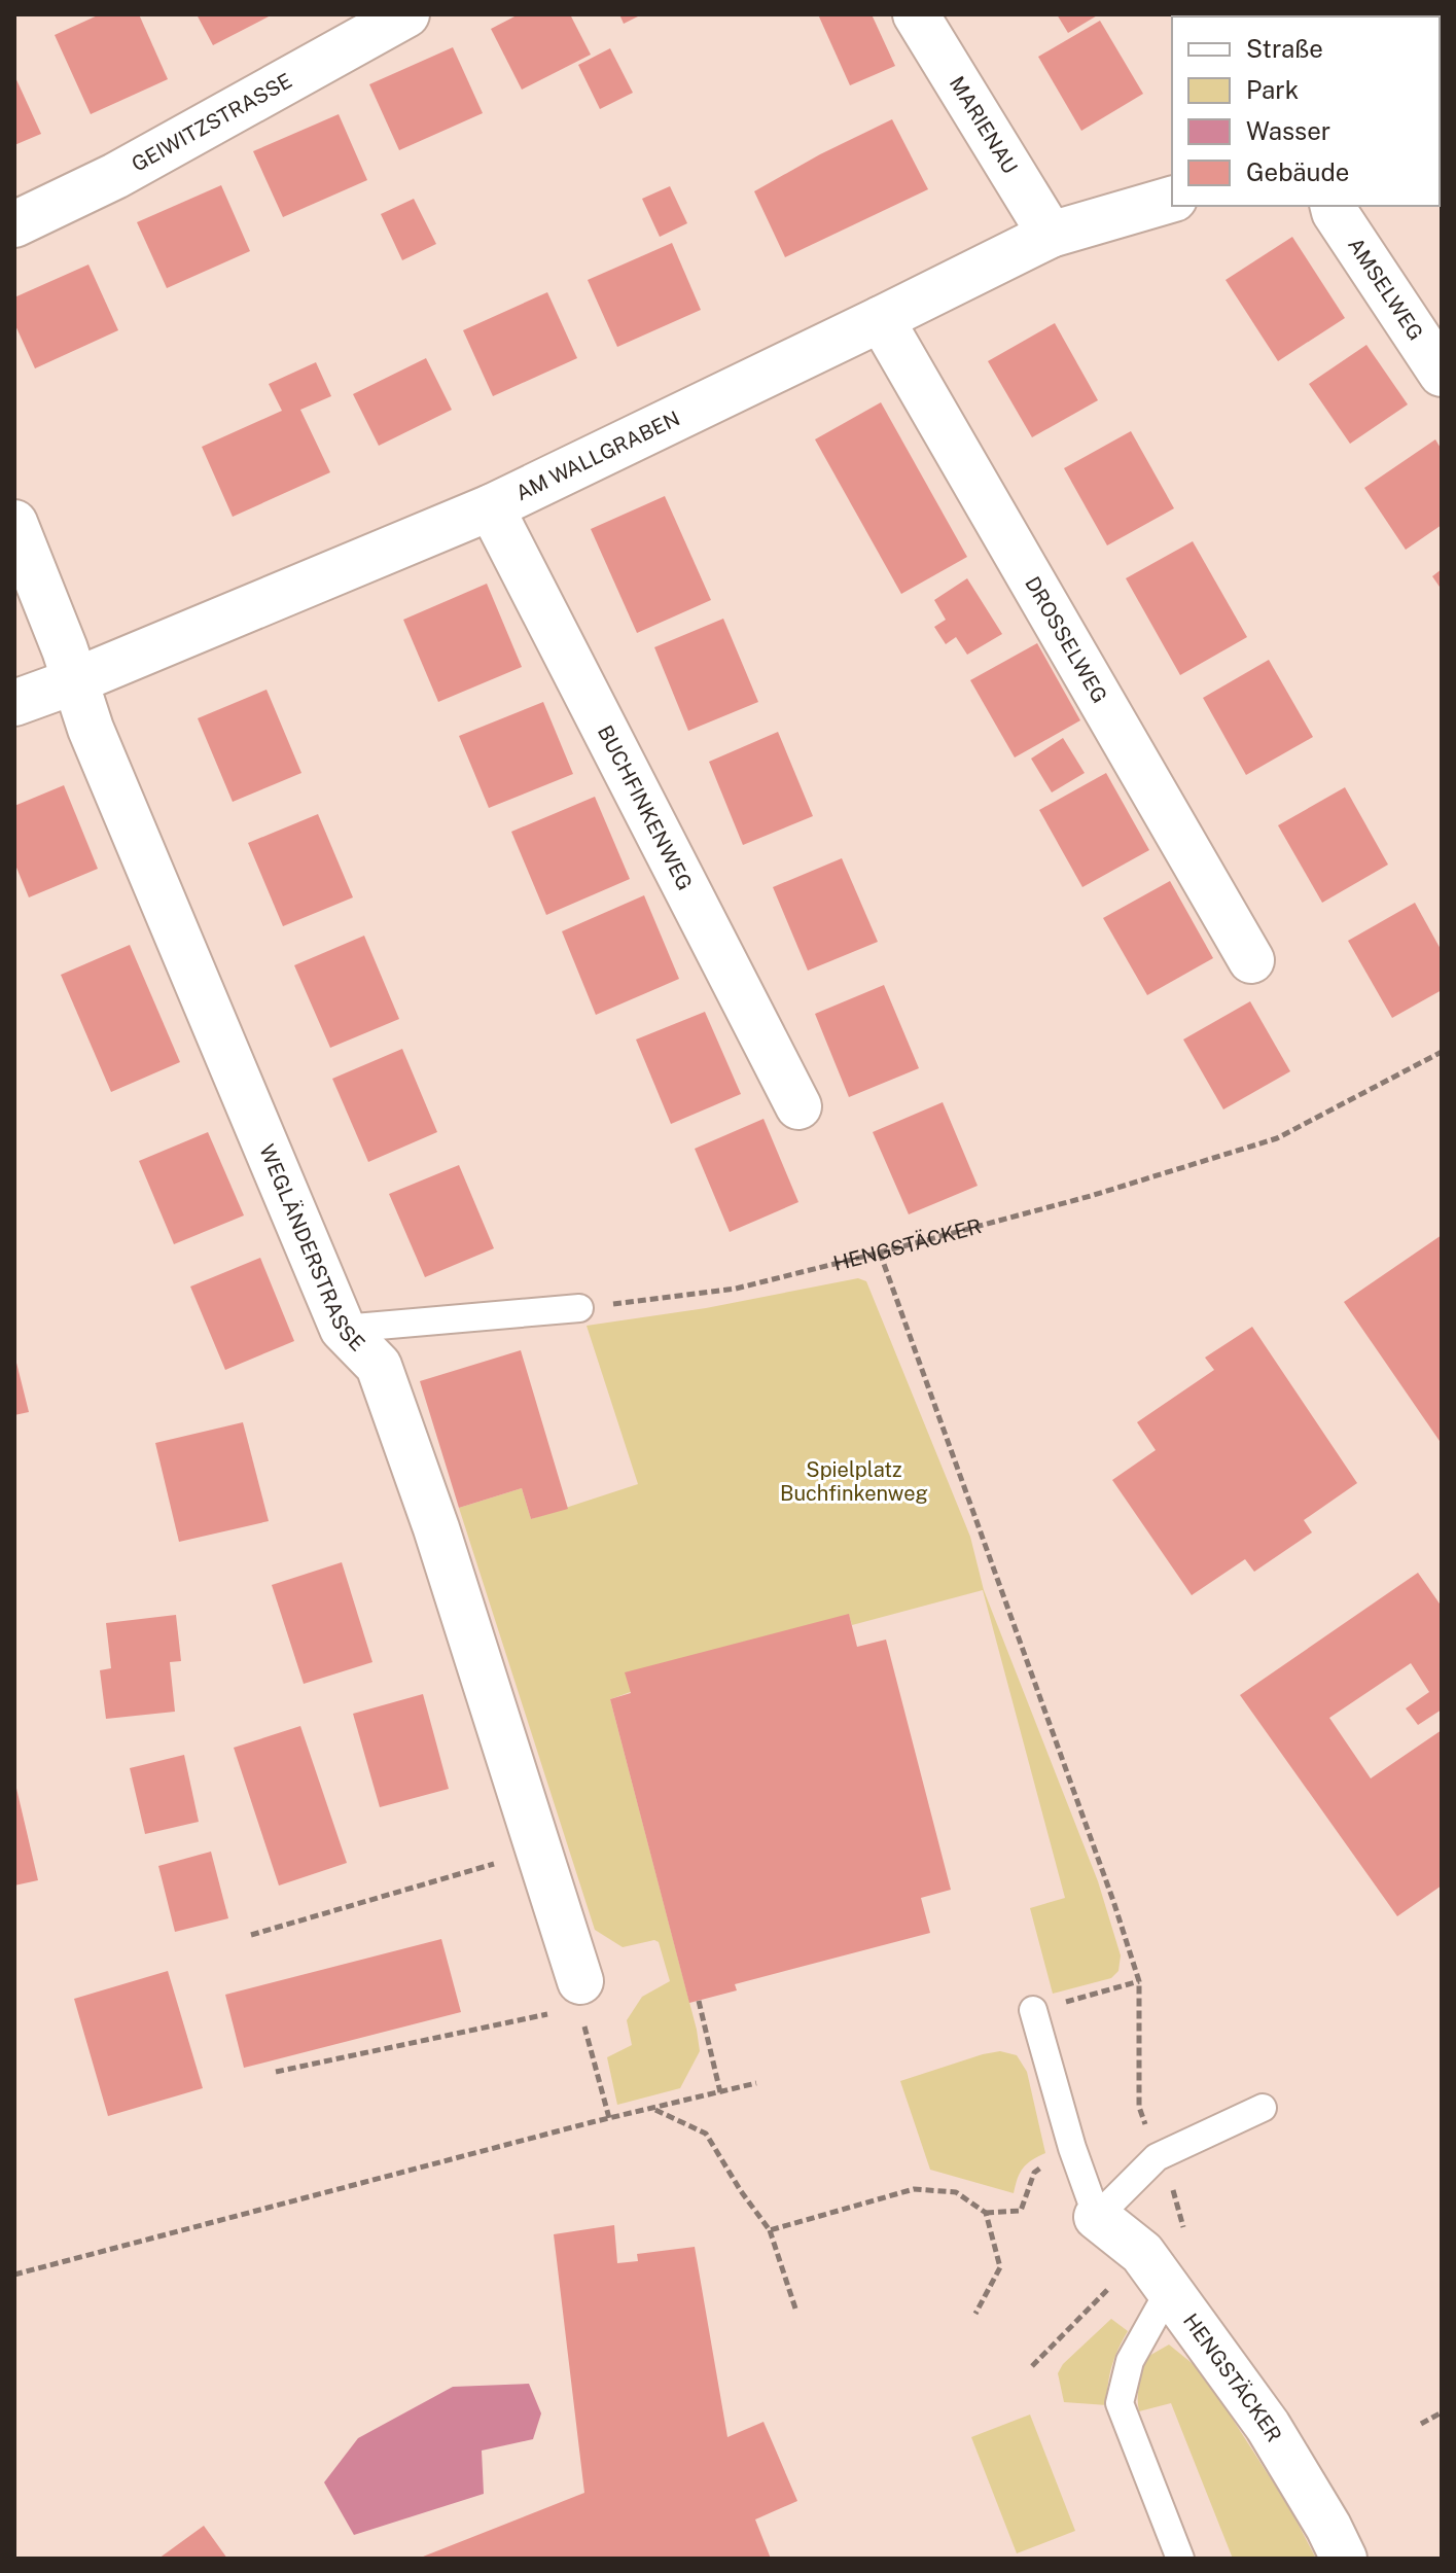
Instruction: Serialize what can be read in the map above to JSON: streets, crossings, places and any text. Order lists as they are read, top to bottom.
{
  "streets": {
    "street": [
      "GEIWITZSTRASSE",
      "MARIENAU",
      "AMSELWEG",
      "AM WALLGRABEN",
      "DROSSELWEG",
      "BUCHFINKENWEG",
      "HENGSTÄCKER",
      "WEGLÄNDERSTRASSE"
    ]
  },
  "crossings": [
    ["MARIENAU", "AM WALLGRABEN"],
    ["AM WALLGRABEN", "DROSSELWEG"],
    ["AM WALLGRABEN", "BUCHFINKENWEG"],
    ["AM WALLGRABEN", "WEGLÄNDERSTRASSE"]
  ],
  "parks": ["Spielplatz Buchfinkenweg"],
  "legend": [
    "Straße",
    "Park",
    "Wasser",
    "Gebäude"
  ]
}
